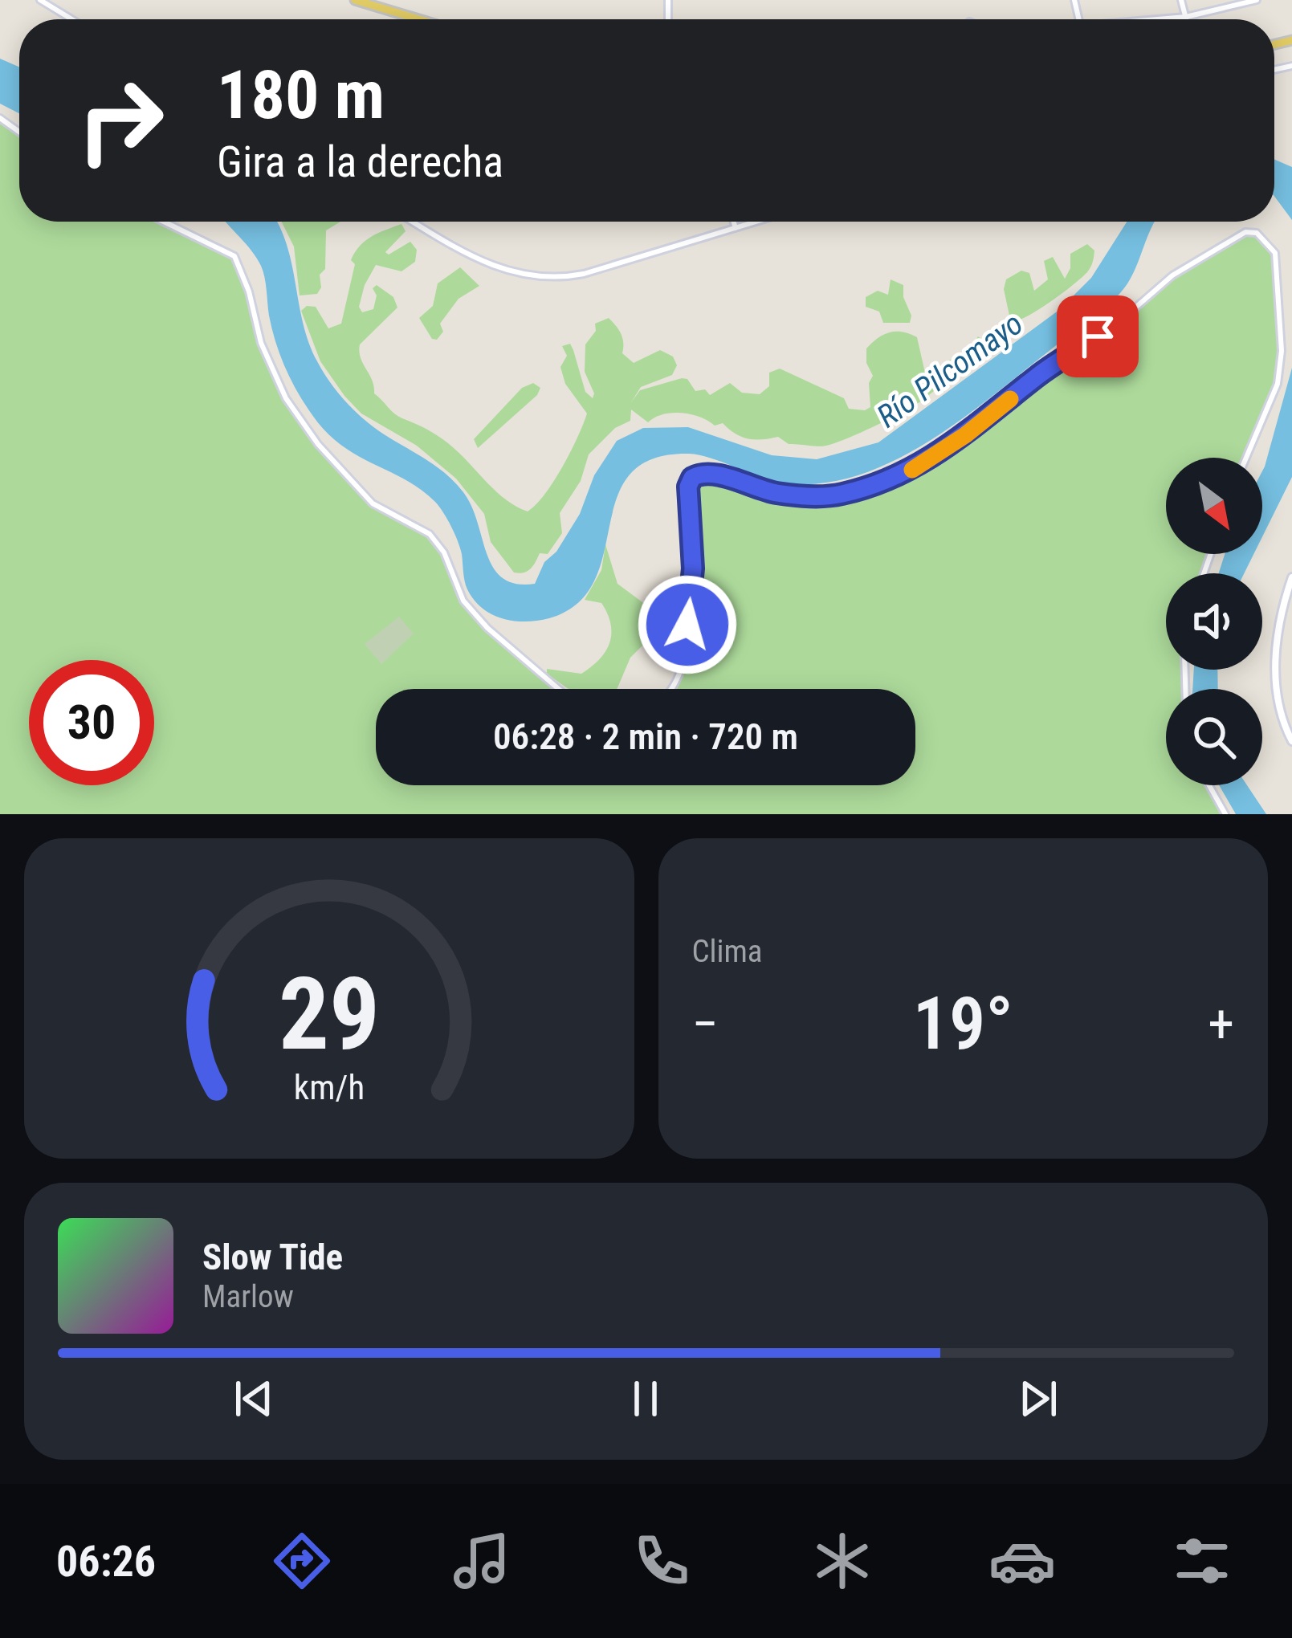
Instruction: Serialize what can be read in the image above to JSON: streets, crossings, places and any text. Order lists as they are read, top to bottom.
{
  "water": ["Río Pilcomayo"],
  "north": "bottom right",
  "page": {
    "turn": ["180 m", "Gira a la derecha"],
    "limit": "30",
    "trip": "06:28 · 2 min · 720 m",
    "tile": "Clima",
    "heat": ["−", "19°", "+"],
    "song": ["Slow Tide", "Marlow"],
    "tabs": "06:26",
    "gauge": ["29", "km/h"]
  }
}
